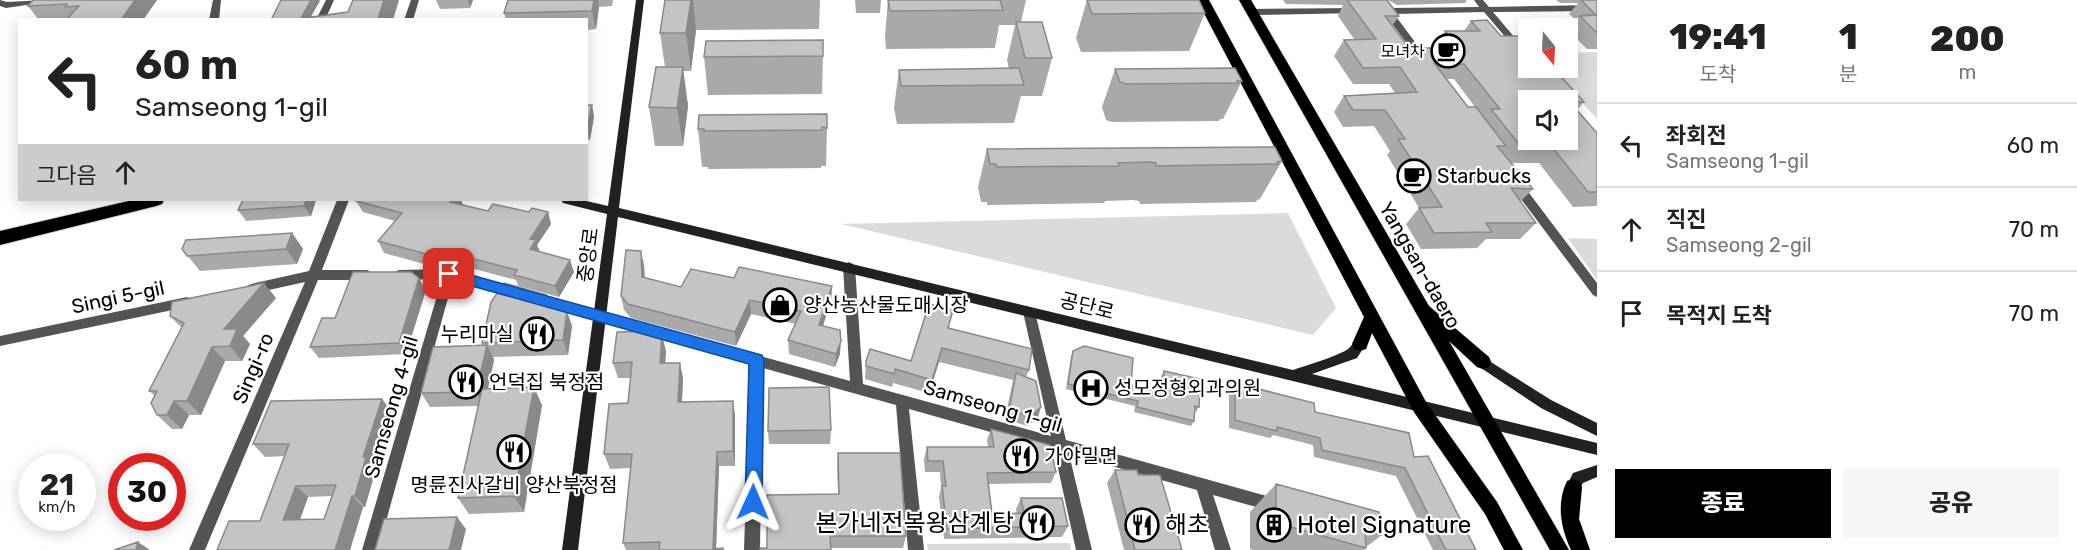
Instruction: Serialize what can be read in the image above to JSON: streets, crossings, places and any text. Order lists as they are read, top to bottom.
{
  "streets": {
    "main road": ["Yangsan-daero"],
    "street": [
      "중앙로",
      "Singi 5-gil",
      "공단로",
      "Singi-ro",
      "Samseong 1-gil",
      "Samseong 4-gil"
    ]
  },
  "crossings": [
    ["중앙로", "공단로"],
    ["중앙로", "Samseong 1-gil"],
    ["Yangsan-daero", "공단로"],
    ["Singi-ro", "Samseong 1-gil"],
    ["Samseong 1-gil", "Samseong 4-gil"]
  ],
  "places": {
    "cafe": ["모녀차", "Starbucks"],
    "shop": ["양산농산물도매시장"],
    "restaurant": [
      "누리마실",
      "언덕집 북정점",
      "명륜진사갈비 양산북정점",
      "가야밀면",
      "본가네전복왕삼계탕",
      "해초"
    ],
    "hospital": ["성모정형외과의원"],
    "building": ["Hotel Signature"]
  },
  "north": "bottom",
  "page": {
    "eta": [
      "19:41",
      "도착",
      "1",
      "분",
      "200",
      "m"
    ],
    "turn": ["60 m", "Samseong 1-gil"],
    "list": [
      {
        "name": "좌회전",
        "note": "Samseong 1-gil",
        "value": "60 m"
      },
      {
        "name": "직진",
        "note": "Samseong 2-gil",
        "value": "70 m"
      },
      {
        "name": "목적지 도착",
        "value": "70 m"
      }
    ],
    "then": "그다음",
    "speed": "21 km/h",
    "limit": "30",
    "buttons": ["종료", "공유"]
  }
}
